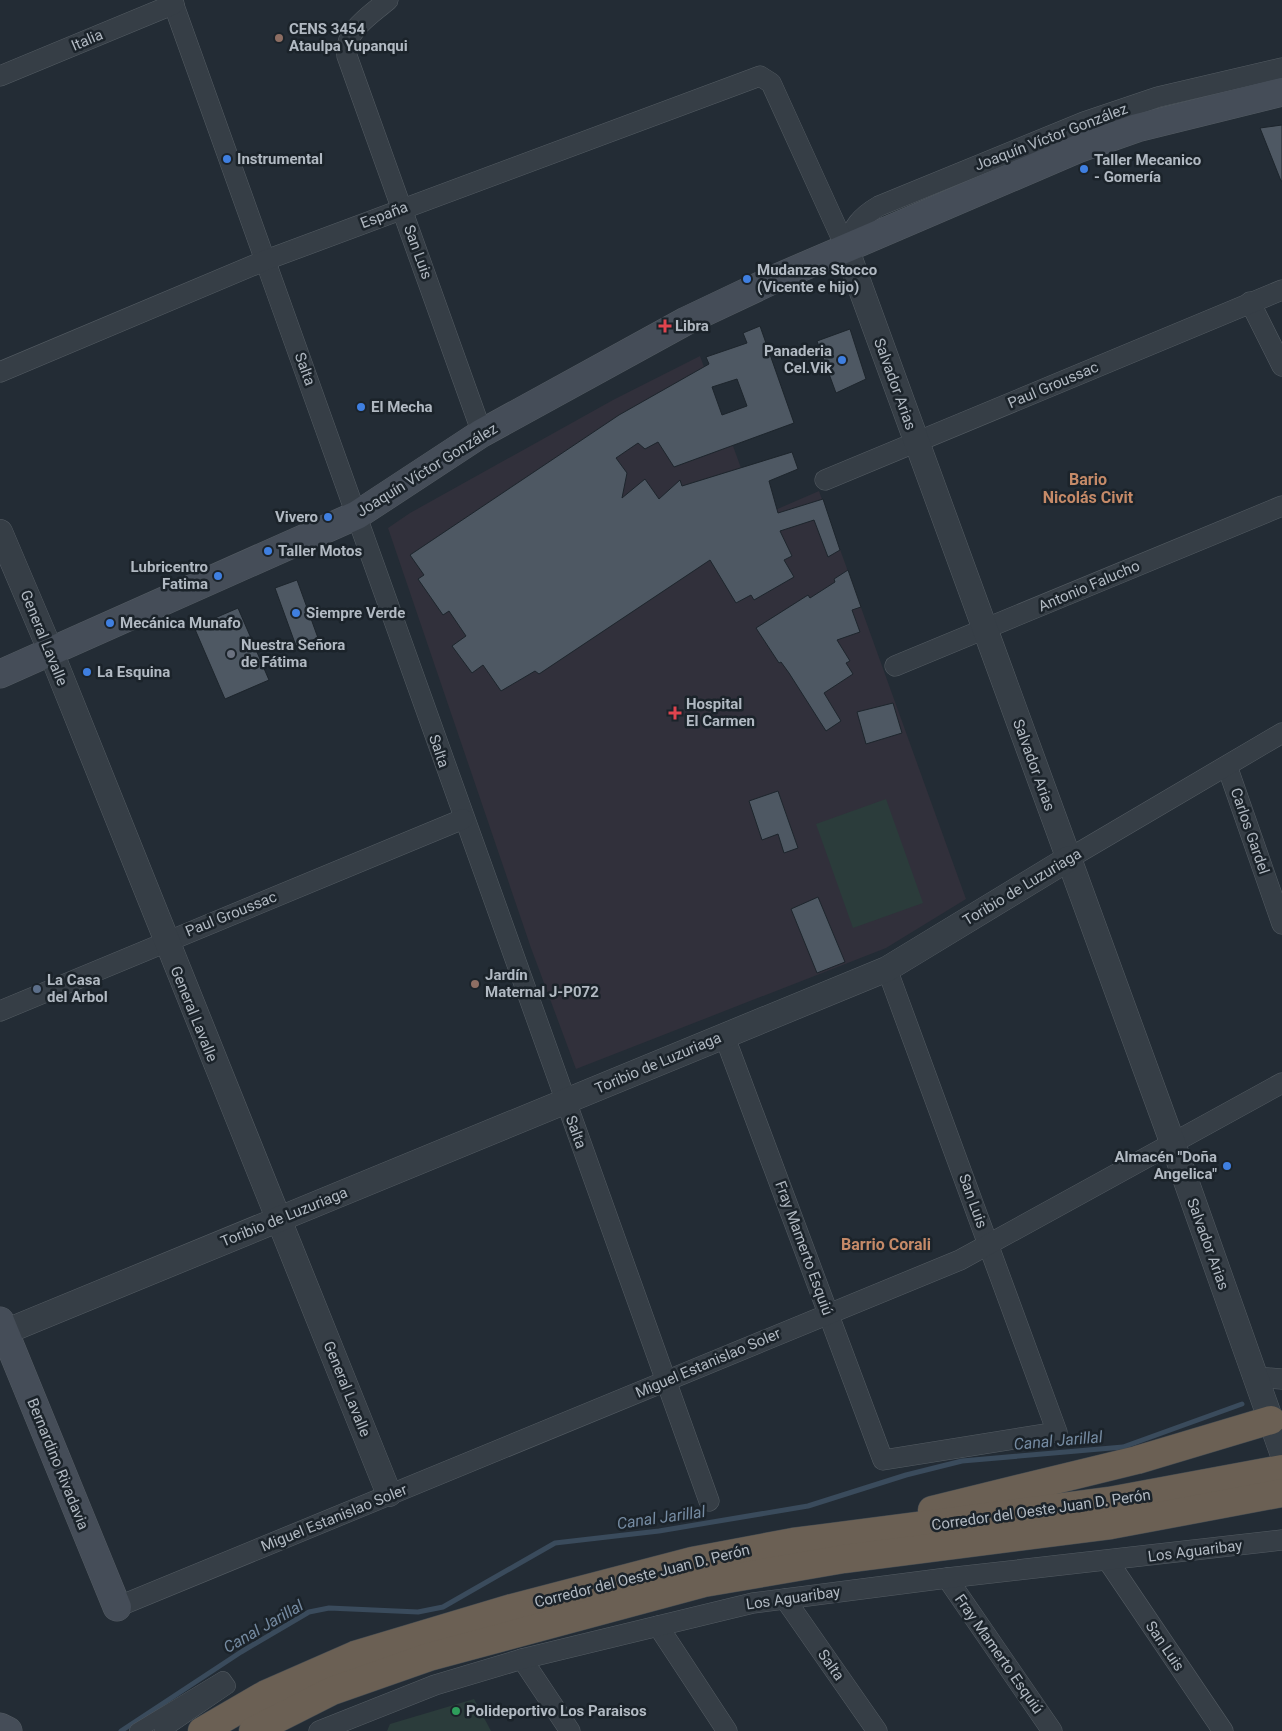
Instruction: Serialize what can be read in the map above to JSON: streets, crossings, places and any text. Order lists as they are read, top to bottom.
{
  "streets": {
    "highway": ["Corredor del Oeste Juan D. Perón"],
    "main road": ["Joaquín Víctor González", "Bernardino Rivadavia"],
    "street": [
      "Italia",
      "España",
      "San Luis",
      "Salta",
      "Salvador Arias",
      "Paul Groussac",
      "Antonio Falucho",
      "General Lavalle",
      "Carlos Gardel",
      "Toribio de Luzuriaga",
      "Fray Mamerto Esquiú",
      "Miguel Estanislao Soler",
      "Los Aguaribay"
    ]
  },
  "crossings": [
    ["Italia", "Salta"],
    ["Joaquín Víctor González", "San Luis"],
    ["Joaquín Víctor González", "Salta"],
    ["Joaquín Víctor González", "Salvador Arias"],
    ["Joaquín Víctor González", "General Lavalle"],
    ["España", "San Luis"],
    ["España", "Salta"],
    ["España", "Salvador Arias"],
    ["San Luis", "Toribio de Luzuriaga"],
    ["San Luis", "Fray Mamerto Esquiú"],
    ["San Luis", "Miguel Estanislao Soler"],
    ["San Luis", "Los Aguaribay"],
    ["Salta", "Paul Groussac"],
    ["Salta", "Toribio de Luzuriaga"],
    ["Salta", "Miguel Estanislao Soler"],
    ["Salta", "Los Aguaribay"],
    ["Salvador Arias", "Paul Groussac"],
    ["Salvador Arias", "Antonio Falucho"],
    ["Salvador Arias", "Toribio de Luzuriaga"],
    ["Salvador Arias", "Miguel Estanislao Soler"],
    ["Paul Groussac", "General Lavalle"],
    ["General Lavalle", "Toribio de Luzuriaga"],
    ["General Lavalle", "Miguel Estanislao Soler"],
    ["Carlos Gardel", "Toribio de Luzuriaga"],
    ["Toribio de Luzuriaga", "Fray Mamerto Esquiú"],
    ["Toribio de Luzuriaga", "Bernardino Rivadavia"],
    ["Fray Mamerto Esquiú", "Miguel Estanislao Soler"],
    ["Fray Mamerto Esquiú", "Los Aguaribay"],
    ["Miguel Estanislao Soler", "Bernardino Rivadavia"]
  ],
  "districts": ["Bario Nicolás Civit", "Barrio Corali"],
  "water": ["Canal Jarillal"],
  "places": {
    "other": [
      "CENS 3454 Ataulpa Yupanqui",
      "Instrumental",
      "Taller Mecanico - Gomería",
      "Mudanzas Stocco (Vicente e hijo)",
      "Panaderia Cel.Vik",
      "El Mecha",
      "Vivero",
      "Taller Motos",
      "Lubricentro Fatima",
      "Siempre Verde",
      "Mecánica Munafo",
      "Nuestra Señora de Fátima",
      "La Esquina",
      "Jardín Maternal J-P072",
      "La Casa del Arbol",
      "Almacén \"Doña Angelica\"",
      "Polideportivo Los Paraisos"
    ],
    "health": ["Libra", "Hospital El Carmen"]
  }
}
